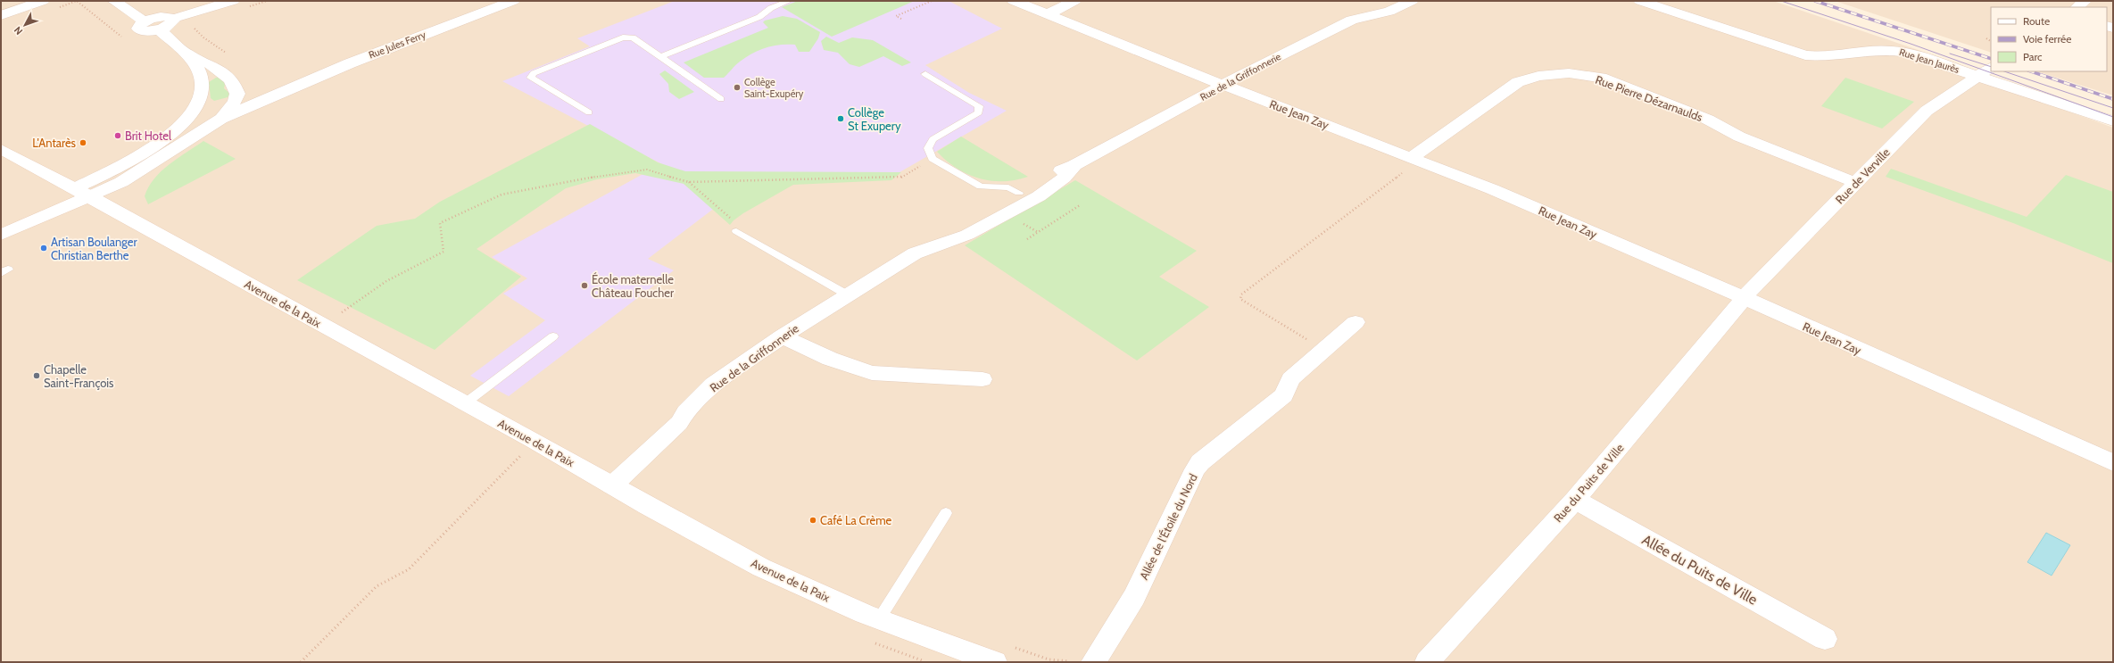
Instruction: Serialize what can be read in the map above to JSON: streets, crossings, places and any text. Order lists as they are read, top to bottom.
{
  "streets": {
    "street": [
      "Rue Jules Ferry",
      "Rue Jean Jaurès",
      "Rue de la Griffonnerie",
      "Rue Pierre Dézarnaulds",
      "Rue Jean Zay",
      "Rue de Verville",
      "Avenue de la Paix",
      "Rue du Puits de Ville",
      "Allée de l'Étoile du Nord",
      "Allée du Puits de Ville"
    ]
  },
  "crossings": [
    ["Rue Jean Jaurès", "Rue de Verville"],
    ["Rue de la Griffonnerie", "Rue Jean Zay"],
    ["Rue de la Griffonnerie", "Avenue de la Paix"],
    ["Rue Pierre Dézarnaulds", "Rue Jean Zay"],
    ["Rue Pierre Dézarnaulds", "Rue de Verville"],
    ["Rue Jean Zay", "Rue de Verville"],
    ["Rue Jean Zay", "Rue du Puits de Ville"],
    ["Rue de Verville", "Rue du Puits de Ville"],
    ["Rue du Puits de Ville", "Allée du Puits de Ville"]
  ],
  "places": [
    "Collège Saint-Exupéry",
    "Collège St Exupery",
    "Brit Hotel",
    "L'Antarès",
    "Artisan Boulanger Christian Berthe",
    "École maternelle Château Foucher",
    "Chapelle Saint-François",
    "Café La Crème"
  ],
  "legend": ["Route", "Voie ferrée", "Parc"],
  "north": "bottom left"
}
